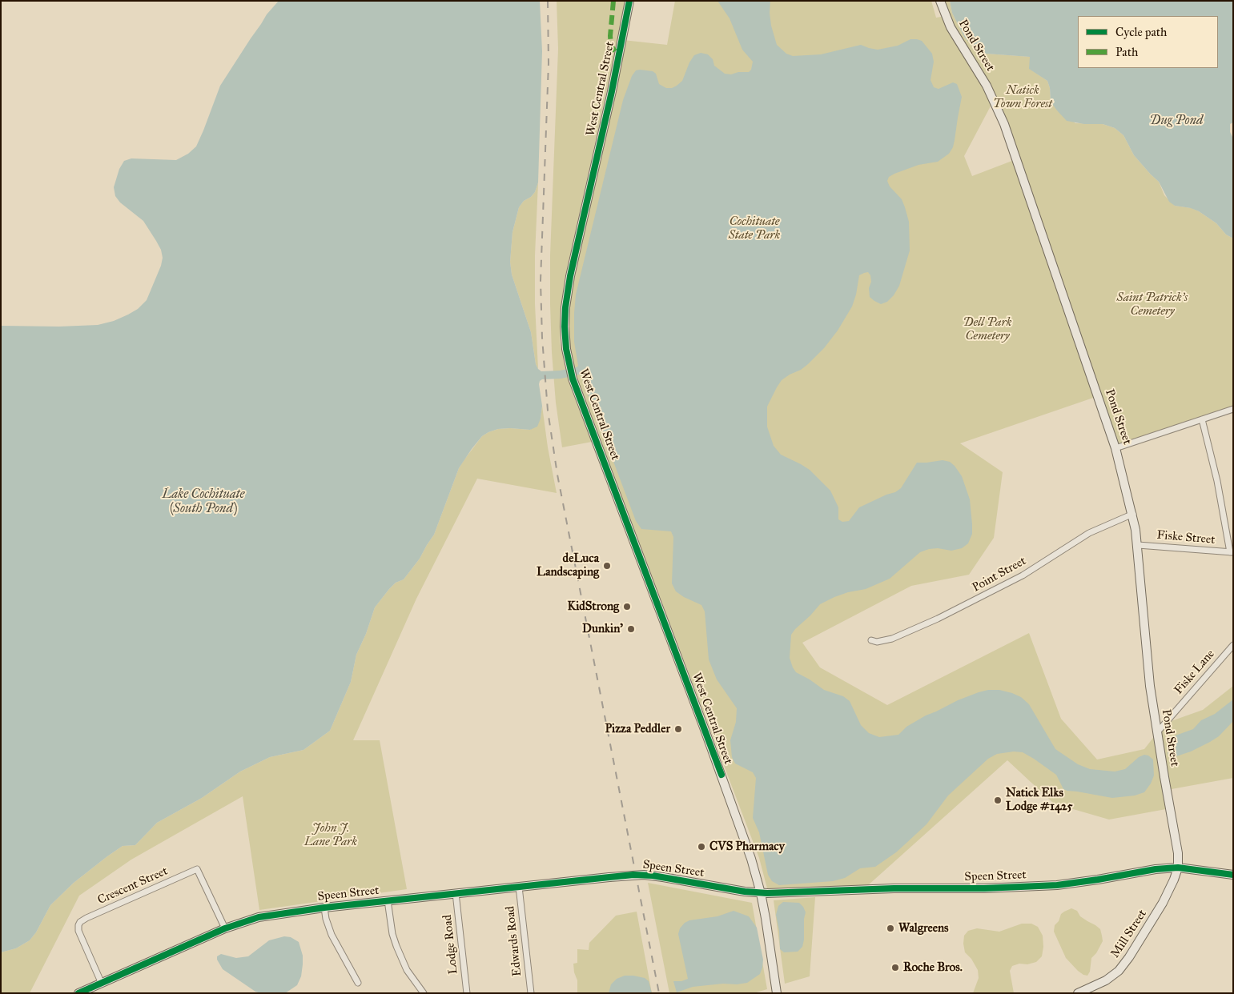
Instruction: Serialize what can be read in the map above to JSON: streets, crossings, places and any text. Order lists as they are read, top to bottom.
{
  "streets": {
    "street": [
      "Pond Street",
      "West Central Street",
      "Fiske Street",
      "Point Street",
      "Fiske Lane",
      "Speen Street",
      "Crescent Street",
      "Mill Street",
      "Edwards Road",
      "Lodge Road"
    ]
  },
  "crossings": [
    ["Pond Street", "Fiske Street"],
    ["Pond Street", "Point Street"],
    ["Pond Street", "Fiske Lane"],
    ["Pond Street", "Speen Street"],
    ["Pond Street", "Mill Street"],
    ["West Central Street", "Speen Street"],
    ["Speen Street", "Crescent Street"],
    ["Speen Street", "Mill Street"],
    ["Speen Street", "Edwards Road"],
    ["Speen Street", "Lodge Road"]
  ],
  "water": ["Dug Pond", "Lake Cochituate (South Pond)"],
  "parks": [
    "Natick Town Forest",
    "Cochituate State Park",
    "Saint Patrick's Cemetery",
    "Dell Park Cemetery",
    "John J. Lane Park"
  ],
  "places": [
    "deLuca Landscaping",
    "KidStrong",
    "Dunkin'",
    "Pizza Peddler",
    "Natick Elks Lodge #1425",
    "CVS Pharmacy",
    "Walgreens",
    "Roche Bros."
  ],
  "legend": ["Cycle path", "Path"]
}
